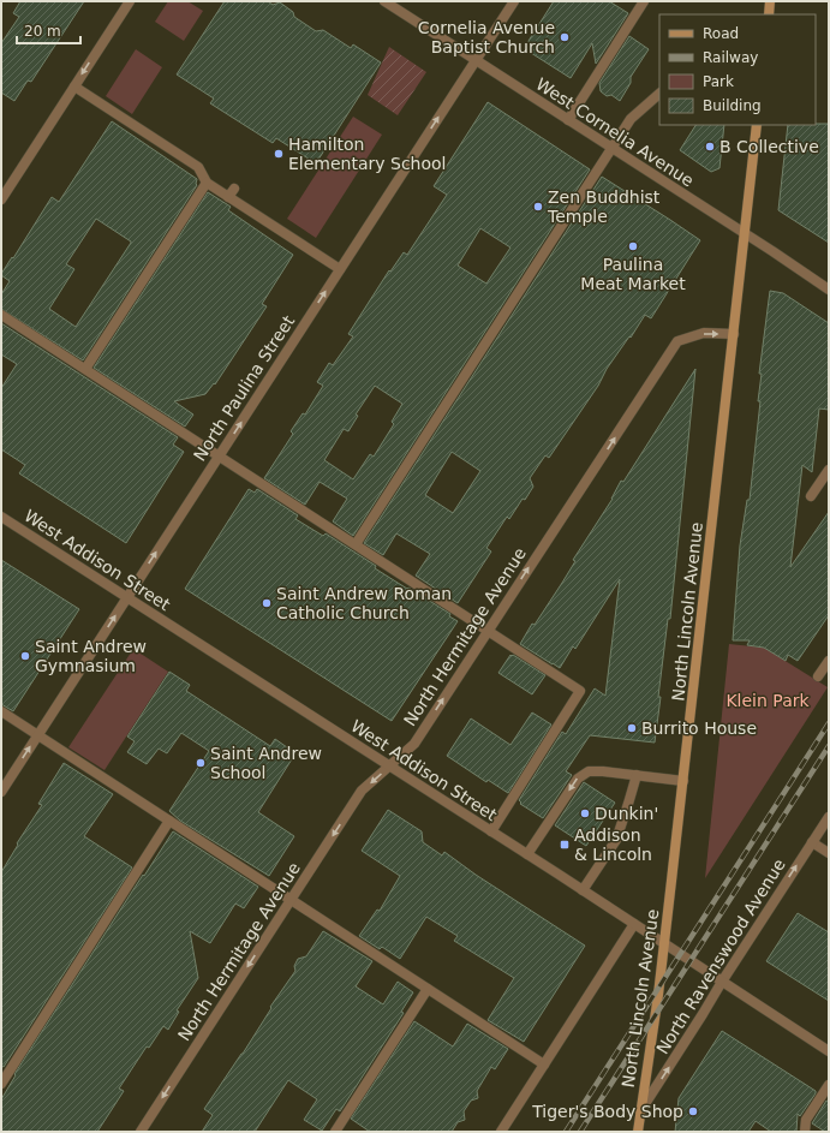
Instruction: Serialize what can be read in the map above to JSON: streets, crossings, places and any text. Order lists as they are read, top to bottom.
{
  "streets": {
    "main road": ["North Lincoln Avenue"],
    "street": [
      "West Cornelia Avenue",
      "North Paulina Street",
      "West Addison Street",
      "North Hermitage Avenue",
      "North Ravenswood Avenue"
    ]
  },
  "crossings": [
    ["West Cornelia Avenue", "North Paulina Street"],
    ["West Cornelia Avenue", "North Lincoln Avenue"],
    ["North Paulina Street", "West Addison Street"],
    ["West Addison Street", "North Lincoln Avenue"],
    ["West Addison Street", "North Hermitage Avenue"],
    ["West Addison Street", "North Ravenswood Avenue"],
    ["North Lincoln Avenue", "North Hermitage Avenue"],
    ["North Lincoln Avenue", "North Ravenswood Avenue"]
  ],
  "one_way": ["North Paulina Street", "North Ravenswood Avenue"],
  "parks": ["Klein Park"],
  "places": {
    "other": [
      "Cornelia Avenue Baptist Church",
      "B Collective",
      "Hamilton Elementary School",
      "Zen Buddhist Temple",
      "Paulina Meat Market",
      "Saint Andrew Roman Catholic Church",
      "Saint Andrew Gymnasium",
      "Burrito House",
      "Saint Andrew School",
      "Dunkin'",
      "Tiger's Body Shop"
    ],
    "transit": ["Addison & Lincoln"]
  },
  "legend": [
    "Road",
    "Railway",
    "Park",
    "Building"
  ],
  "scale_bar": "20 m"
}
